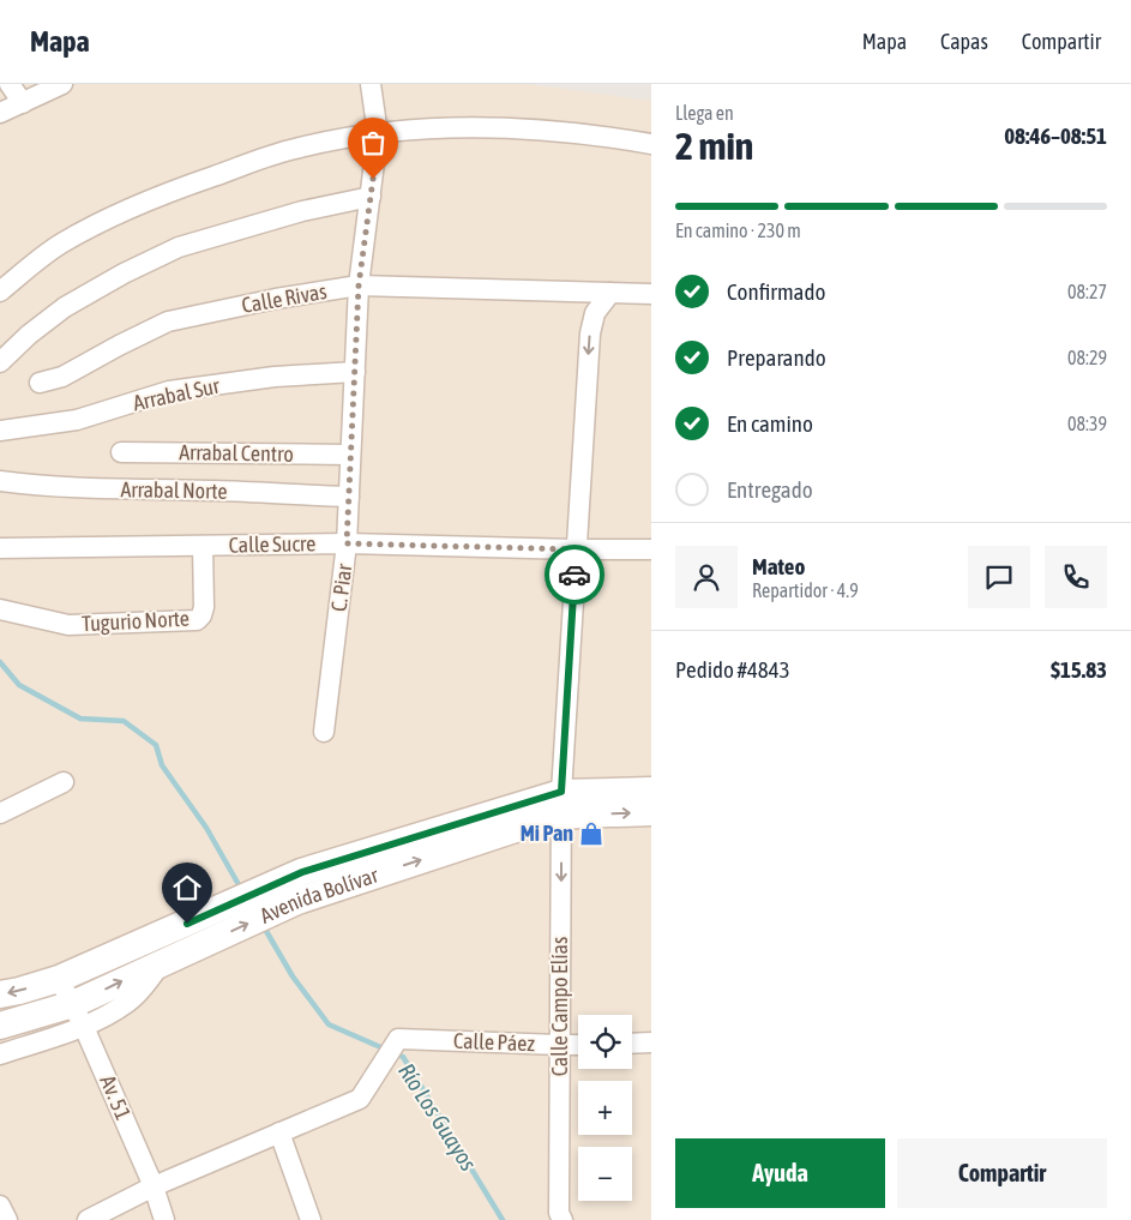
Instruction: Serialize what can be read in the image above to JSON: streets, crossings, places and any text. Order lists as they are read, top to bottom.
{
  "streets": {
    "main road": ["Avenida Bolívar"],
    "street": [
      "Calle Rivas",
      "Arrabal Sur",
      "Arrabal Centro",
      "Arrabal Norte",
      "Calle Sucre",
      "C. Piar",
      "Tugurio Norte",
      "Calle Campo Elías",
      "Calle Páez",
      "Av. 51"
    ]
  },
  "crossings": [
    ["Calle Rivas", "C. Piar"],
    ["Calle Rivas", "Calle Campo Elías"],
    ["Arrabal Sur", "C. Piar"],
    ["Arrabal Centro", "C. Piar"],
    ["Arrabal Norte", "C. Piar"],
    ["Calle Sucre", "C. Piar"],
    ["Calle Sucre", "Tugurio Norte"],
    ["Calle Sucre", "Calle Campo Elías"],
    ["Avenida Bolívar", "Calle Campo Elías"],
    ["Avenida Bolívar", "Av. 51"],
    ["Calle Campo Elías", "Calle Páez"]
  ],
  "one_way": ["Calle Campo Elías"],
  "water": ["Río Los Guayos"],
  "places": {
    "shop": ["Mi Pan"]
  },
  "page": {
    "header": "Mapa",
    "nav": ["Mapa", "Capas", "Compartir"],
    "heading": ["2 min", "Llega en", "08:46–08:51"],
    "panel": [
      "Mateo",
      "Repartidor · 4.9",
      "Pedido #4843",
      "$15.83"
    ],
    "bar": "En camino · 230 m",
    "list": [
      ["Confirmado", "08:27"],
      ["Preparando", "08:29"],
      ["En camino", "08:39"],
      "Entregado"
    ],
    "map_buttons": ["+", "−"],
    "buttons": ["Ayuda", "Compartir"]
  }
}
